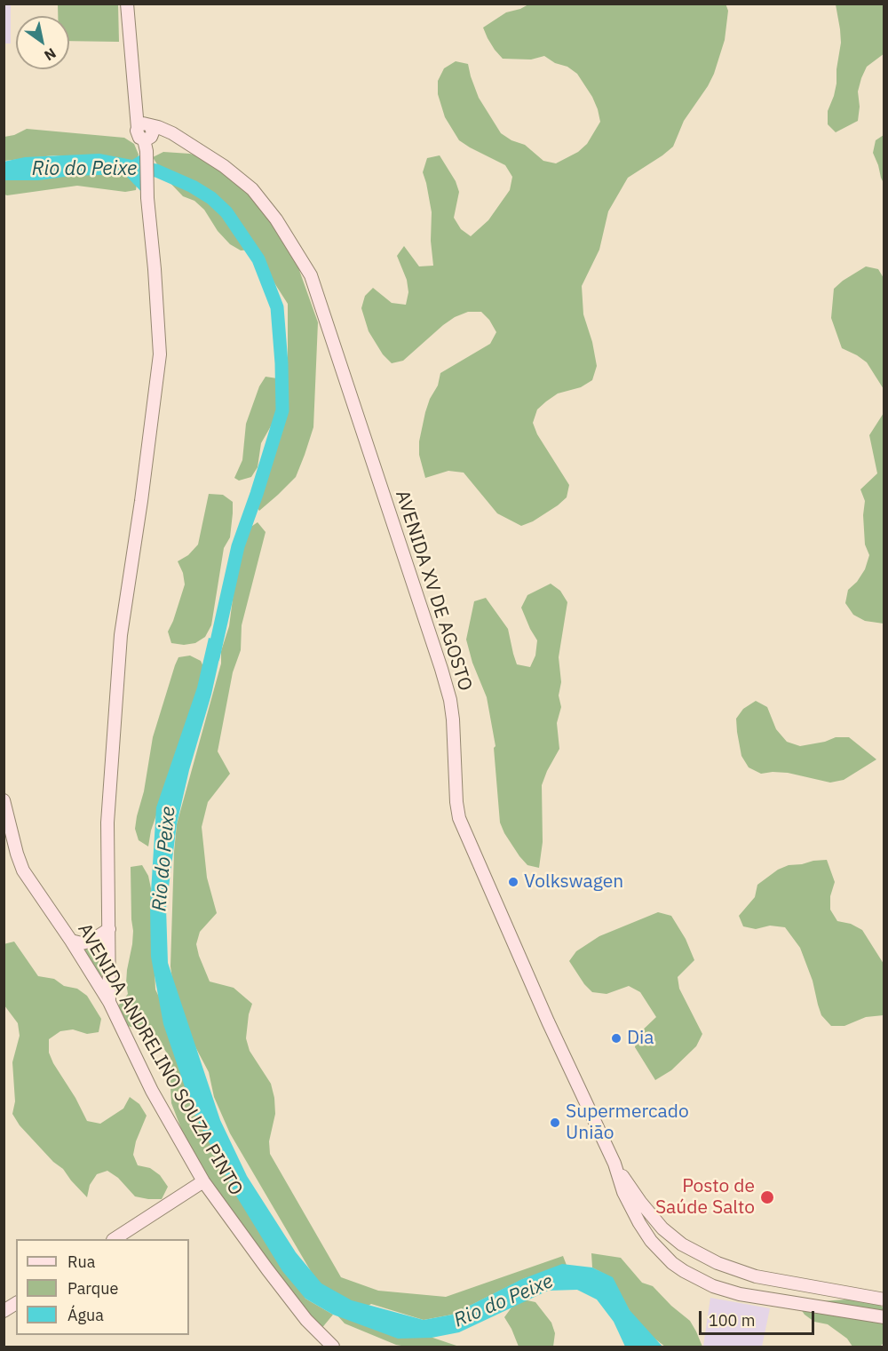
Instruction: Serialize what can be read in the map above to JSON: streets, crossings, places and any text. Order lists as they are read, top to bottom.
{
  "streets": {
    "street": ["AVENIDA XV DE AGOSTO", "AVENIDA ANDRELINO SOUZA PINTO"]
  },
  "water": ["Rio do Peixe"],
  "places": [
    "Volkswagen",
    "Dia",
    "Supermercado União",
    "Posto de Saúde Salto"
  ],
  "legend": ["Rua", "Parque", "Água"],
  "scale_bar": "100 m",
  "north": "bottom right"
}
